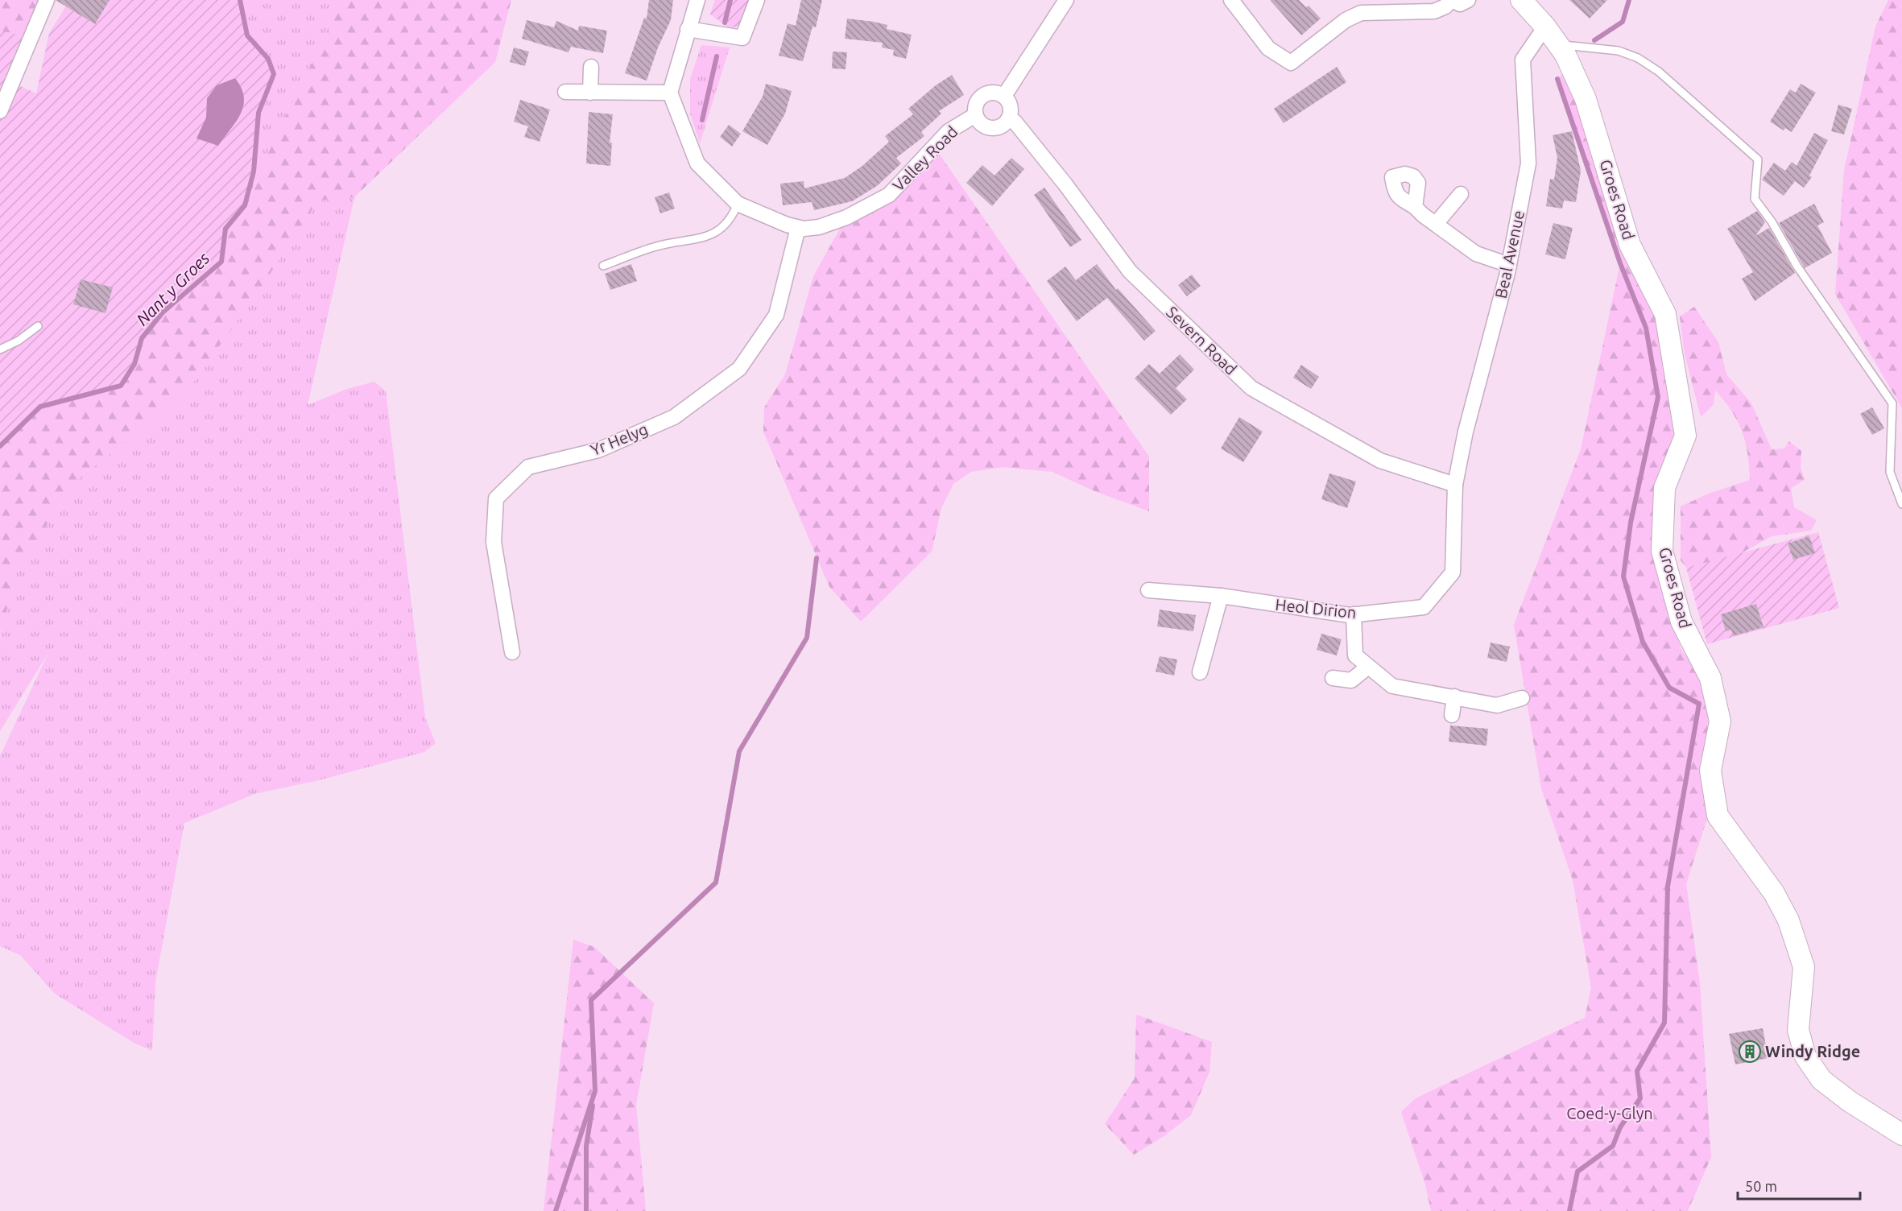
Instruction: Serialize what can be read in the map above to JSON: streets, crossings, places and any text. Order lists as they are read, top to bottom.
{
  "streets": {
    "street": [
      "Valley Road",
      "Groes Road",
      "Beal Avenue",
      "Severn Road",
      "Yr Helyg",
      "Heol Dirion"
    ]
  },
  "crossings": [
    ["Valley Road", "Severn Road"],
    ["Valley Road", "Yr Helyg"],
    ["Groes Road", "Beal Avenue"],
    ["Beal Avenue", "Severn Road"],
    ["Beal Avenue", "Heol Dirion"],
    ["Severn Road", "Heol Dirion"]
  ],
  "water": ["Nant y Groes"],
  "parks": ["Coed-y-Glyn"],
  "places": {
    "building": ["Windy Ridge"]
  },
  "scale_bar": "50 m"
}
